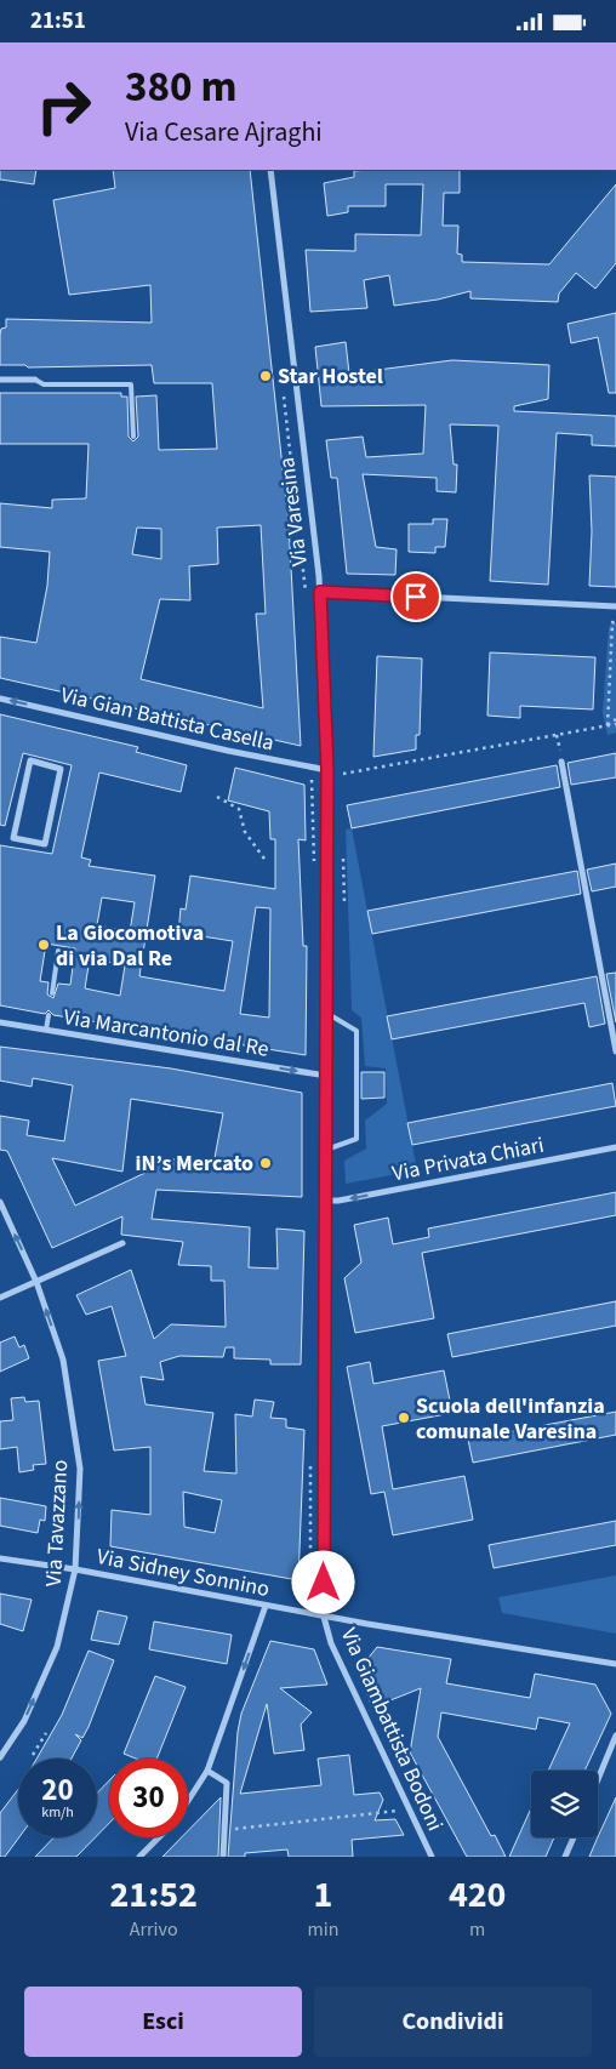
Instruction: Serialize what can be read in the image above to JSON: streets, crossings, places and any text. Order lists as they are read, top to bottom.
{
  "streets": {
    "street": [
      "Via Varesina",
      "Via Gian Battista Casella",
      "Via Marcantonio dal Re",
      "Via Privata Chiari",
      "Via Tavazzano",
      "Via Sidney Sonnino",
      "Via Giambattista Bodoni"
    ]
  },
  "crossings": [
    ["Via Varesina", "Via Gian Battista Casella"],
    ["Via Varesina", "Via Marcantonio dal Re"],
    ["Via Varesina", "Via Privata Chiari"],
    ["Via Varesina", "Via Sidney Sonnino"],
    ["Via Varesina", "Via Giambattista Bodoni"],
    ["Via Tavazzano", "Via Sidney Sonnino"],
    ["Via Sidney Sonnino", "Via Giambattista Bodoni"]
  ],
  "one_way": [
    "Via Gian Battista Casella",
    "Via Marcantonio dal Re",
    "Via Privata Chiari",
    "Via Tavazzano"
  ],
  "places": [
    "Star Hostel",
    "La Giocomotiva di via Dal Re",
    "iN’s Mercato",
    "Scuola dell'infanzia comunale Varesina"
  ],
  "page": {
    "status": "21:51",
    "turn": ["380 m", "Via Cesare Ajraghi"],
    "speed": "20 km/h",
    "limit": "30",
    "eta": [
      "21:52",
      "Arrivo",
      "1",
      "min",
      "420",
      "m"
    ],
    "buttons": ["Esci", "Condividi"]
  }
}
